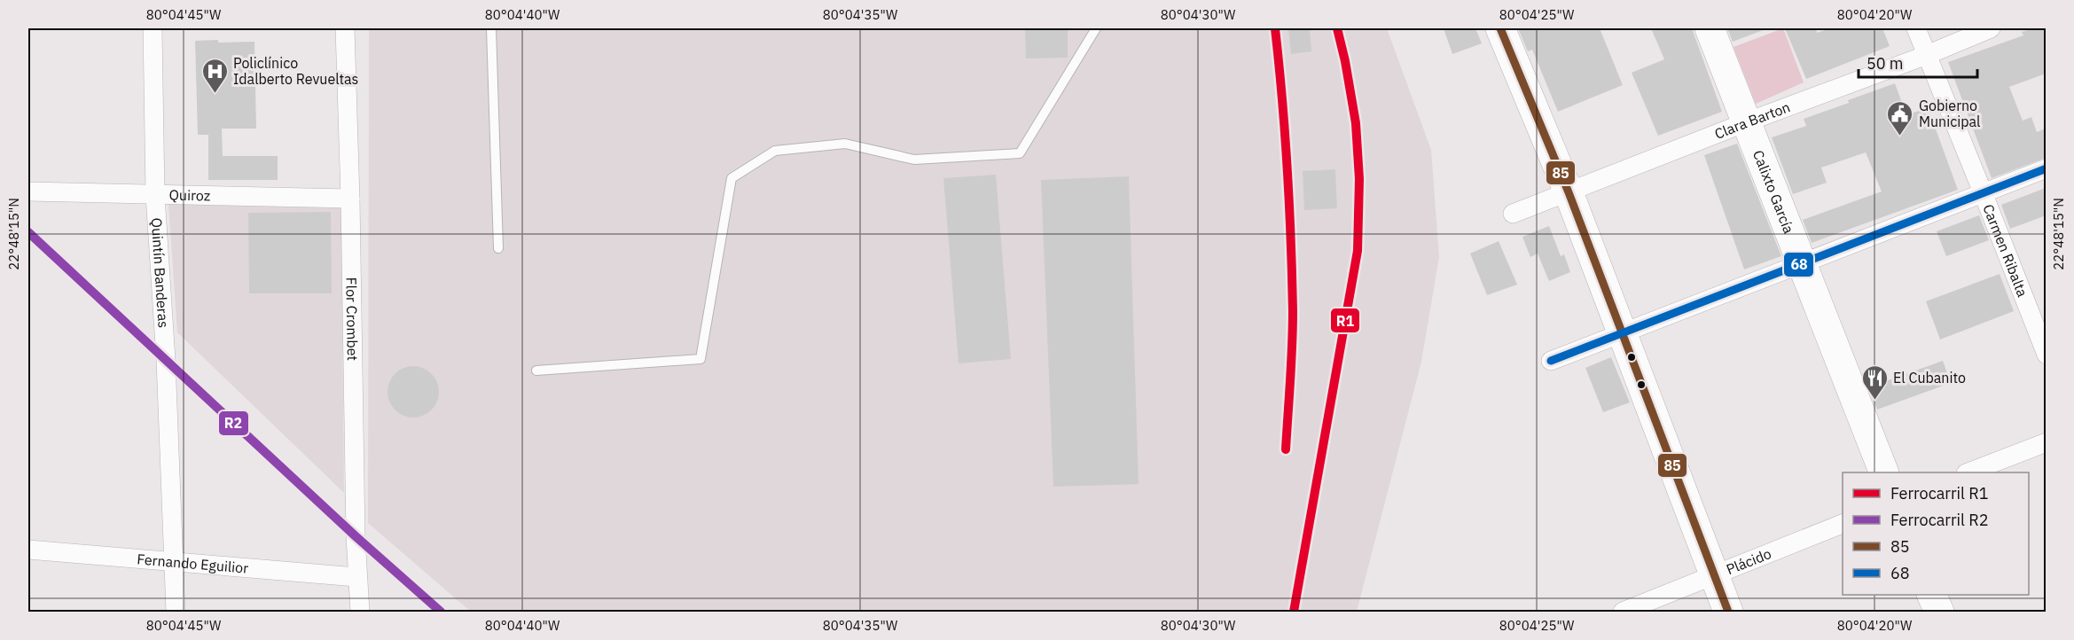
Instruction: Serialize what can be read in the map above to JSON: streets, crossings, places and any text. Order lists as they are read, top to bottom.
{
  "streets": {
    "main road": ["Calixto García"],
    "street": [
      "Clara Barton",
      "Quiroz",
      "Carmen Ribalta",
      "Quintín Banderas",
      "Flor Crombet",
      "Plácido",
      "Fernando Eguilior"
    ]
  },
  "crossings": [
    ["Clara Barton", "Calixto García"],
    ["Clara Barton", "Carmen Ribalta"],
    ["Quiroz", "Quintín Banderas"],
    ["Quiroz", "Flor Crombet"],
    ["Quintín Banderas", "Fernando Eguilior"],
    ["Flor Crombet", "Fernando Eguilior"]
  ],
  "places": {
    "hospital": ["Policlínico Idalberto Revueltas"],
    "public building": ["Gobierno Municipal"],
    "restaurant": ["El Cubanito"]
  },
  "lines": [
    "rail line R1",
    "transit line 85",
    "transit line 68",
    "rail line R2"
  ],
  "legend": [
    "Ferrocarril R1",
    "Ferrocarril R2",
    "85",
    "68"
  ],
  "scale_bar": "50 m",
  "coordinates": [
    "80°04'45\"W",
    "80°04'40\"W",
    "80°04'35\"W",
    "80°04'30\"W",
    "80°04'25\"W",
    "80°04'20\"W",
    "22°48'15\"N"
  ]
}
